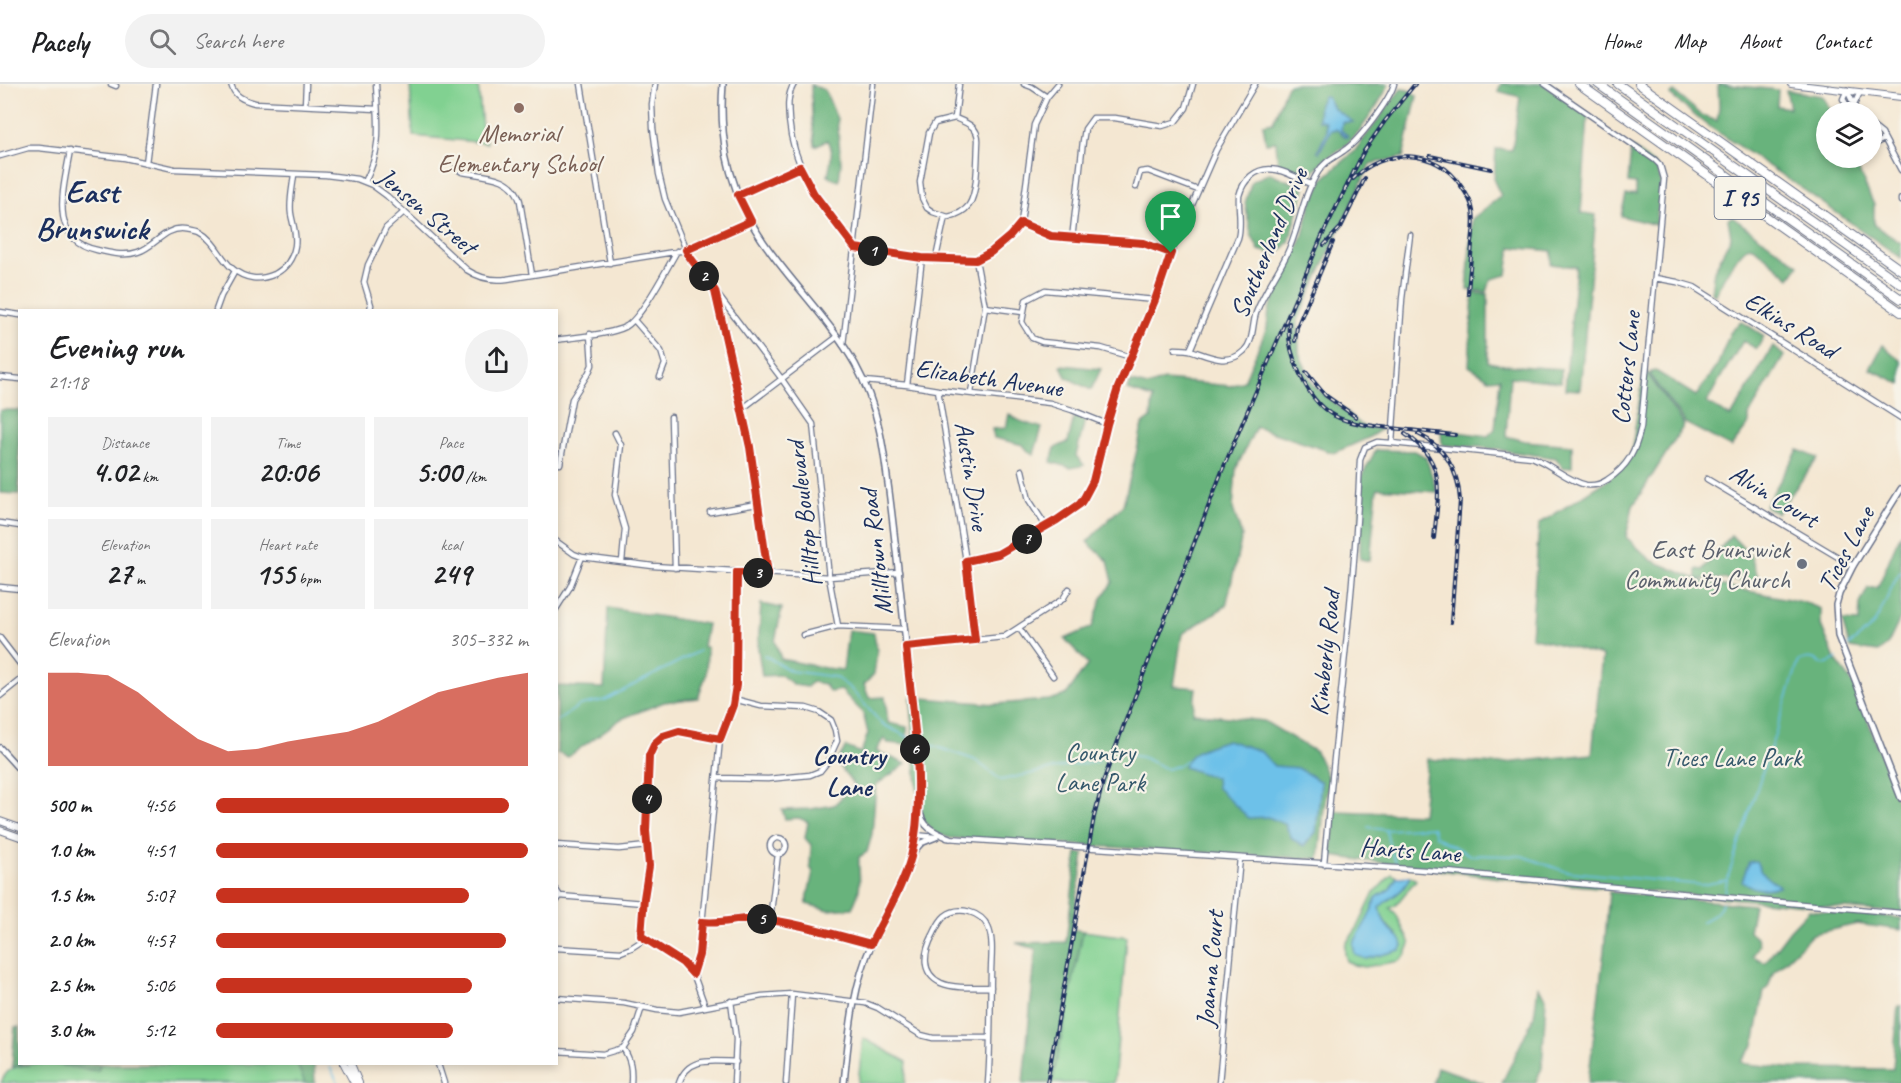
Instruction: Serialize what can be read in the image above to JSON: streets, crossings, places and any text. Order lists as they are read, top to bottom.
{
  "streets": {
    "highway": ["I 95"],
    "street": [
      "Jensen Street",
      "Southerland Drive",
      "Elkins Road",
      "Cotters Lane",
      "Elizabeth Avenue",
      "Austin Drive",
      "Alvin Court",
      "Hilltop Boulevard",
      "Tices Lane",
      "Milltown Road",
      "Kimberly Road",
      "Harts Lane",
      "Joanna Court"
    ]
  },
  "crossings": [
    ["Jensen Street", "Hilltop Boulevard"],
    ["Jensen Street", "Milltown Road"],
    ["Elkins Road", "Cotters Lane"],
    ["Cotters Lane", "Kimberly Road"],
    ["Elizabeth Avenue", "Austin Drive"],
    ["Elizabeth Avenue", "Milltown Road"],
    ["Alvin Court", "Tices Lane"],
    ["Milltown Road", "Harts Lane"],
    ["Kimberly Road", "Harts Lane"],
    ["Harts Lane", "Joanna Court"]
  ],
  "districts": ["East Brunswick", "Country Lane"],
  "parks": ["Country Lane Park", "Tices Lane Park"],
  "places": ["Memorial Elementary School", "East Brunswick Community Church"],
  "page": {
    "header": "Pacely",
    "search": "Search here",
    "nav": [
      "Home",
      "Map",
      "About",
      "Contact"
    ],
    "pins": [
      "1",
      "2",
      "7",
      "3",
      "6",
      "4",
      "5"
    ],
    "heading": ["Evening run", "21:18"],
    "stats": [
      ["Distance", "4.02 km"],
      ["Time", "20:06"],
      ["Pace", "5:00 /km"],
      ["Elevation", "27 m"],
      ["Heart rate", "155 bpm"],
      ["kcal", "249"]
    ],
    "chart": ["Elevation", "305–332 m"],
    "list": [
      {
        "name": "500 m",
        "note": "4:56"
      },
      {
        "name": "1.0 km",
        "note": "4:51"
      },
      {
        "name": "1.5 km",
        "note": "5:07"
      },
      {
        "name": "2.0 km",
        "note": "4:57"
      },
      {
        "name": "2.5 km",
        "note": "5:06"
      },
      {
        "name": "3.0 km",
        "note": "5:12"
      }
    ]
  }
}
